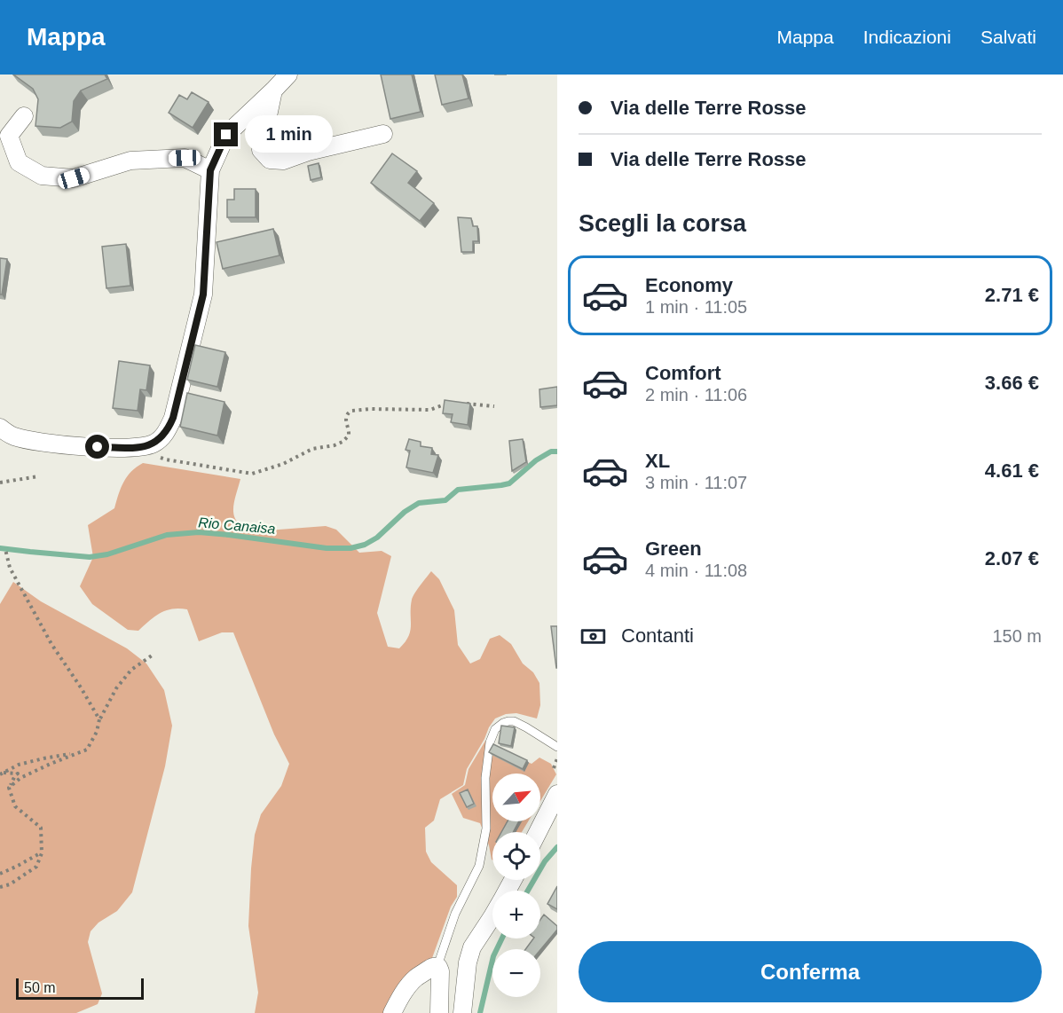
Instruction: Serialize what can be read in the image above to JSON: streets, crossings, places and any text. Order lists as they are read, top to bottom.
{
  "water": ["Rio Canaisa"],
  "scale_bar": "50 m",
  "north": "top right",
  "page": {
    "header": "Mappa",
    "nav": ["Mappa", "Indicazioni", "Salvati"],
    "banner": ["Via delle Terre Rosse", "Via delle Terre Rosse"],
    "bubble": "1 min",
    "heading": "Scegli la corsa",
    "list": [
      {
        "name": "Economy",
        "note": "1 min · 11:05",
        "value": "2.71 €"
      },
      {
        "name": "Comfort",
        "note": "2 min · 11:06",
        "value": "3.66 €"
      },
      {
        "name": "XL",
        "note": "3 min · 11:07",
        "value": "4.61 €"
      },
      {
        "name": "Green",
        "note": "4 min · 11:08",
        "value": "2.07 €"
      }
    ],
    "pay": ["Contanti", "150 m"],
    "map_buttons": ["+", "−"],
    "buttons": "Conferma",
    "scale": "50 m"
  }
}
